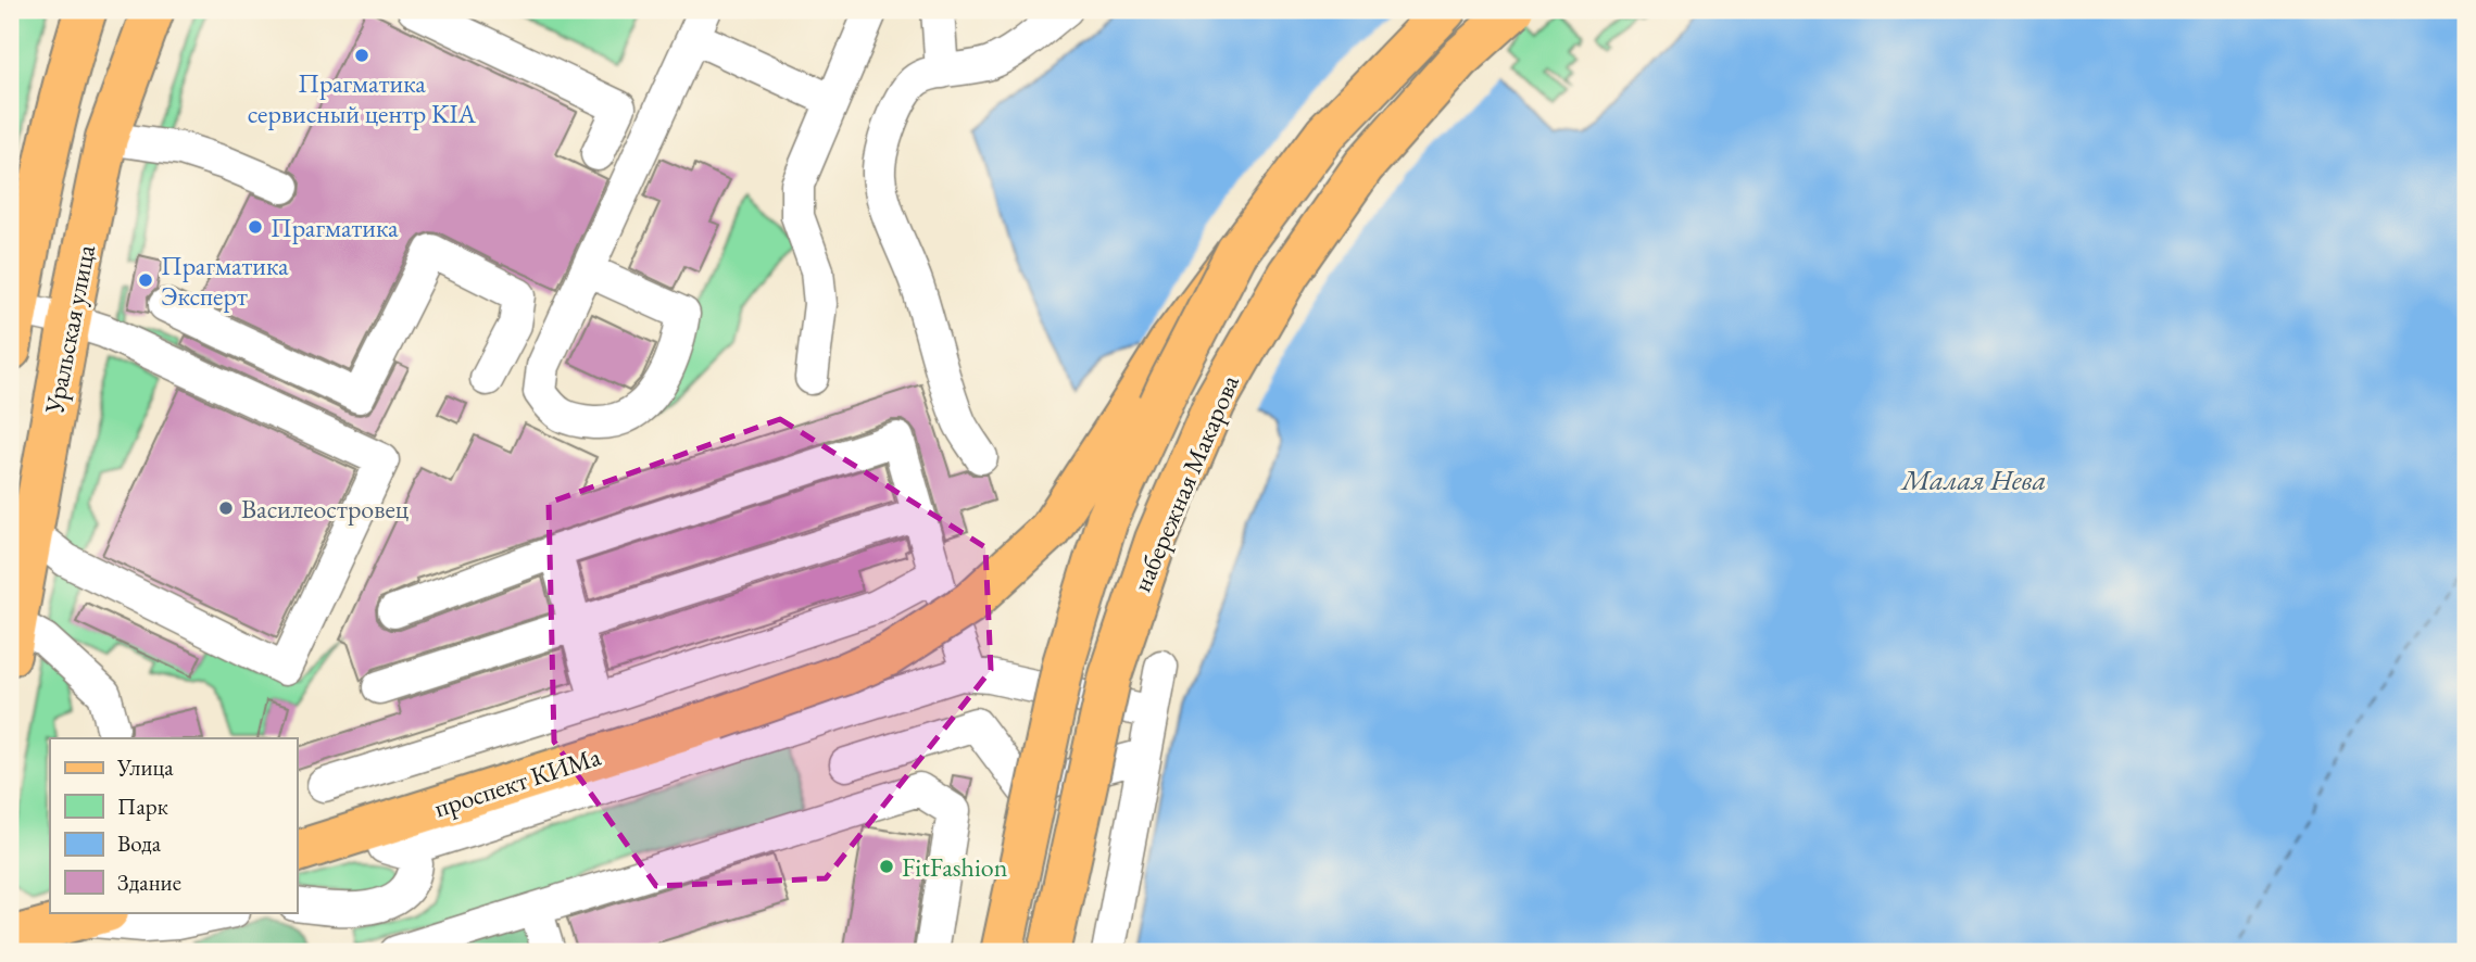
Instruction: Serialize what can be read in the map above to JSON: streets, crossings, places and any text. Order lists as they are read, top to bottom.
{
  "streets": {
    "main road": ["Уральская улица", "набережная Макарова", "проспект КИМа"]
  },
  "crossings": [
    ["набережная Макарова", "проспект КИМа"]
  ],
  "water": ["Малая Нева"],
  "places": [
    "Прагматика сервисный центр KIA",
    "Прагматика",
    "Прагматика Эксперт",
    "Василеостровец",
    "FitFashion"
  ],
  "legend": [
    "Улица",
    "Парк",
    "Вода",
    "Здание"
  ]
}
